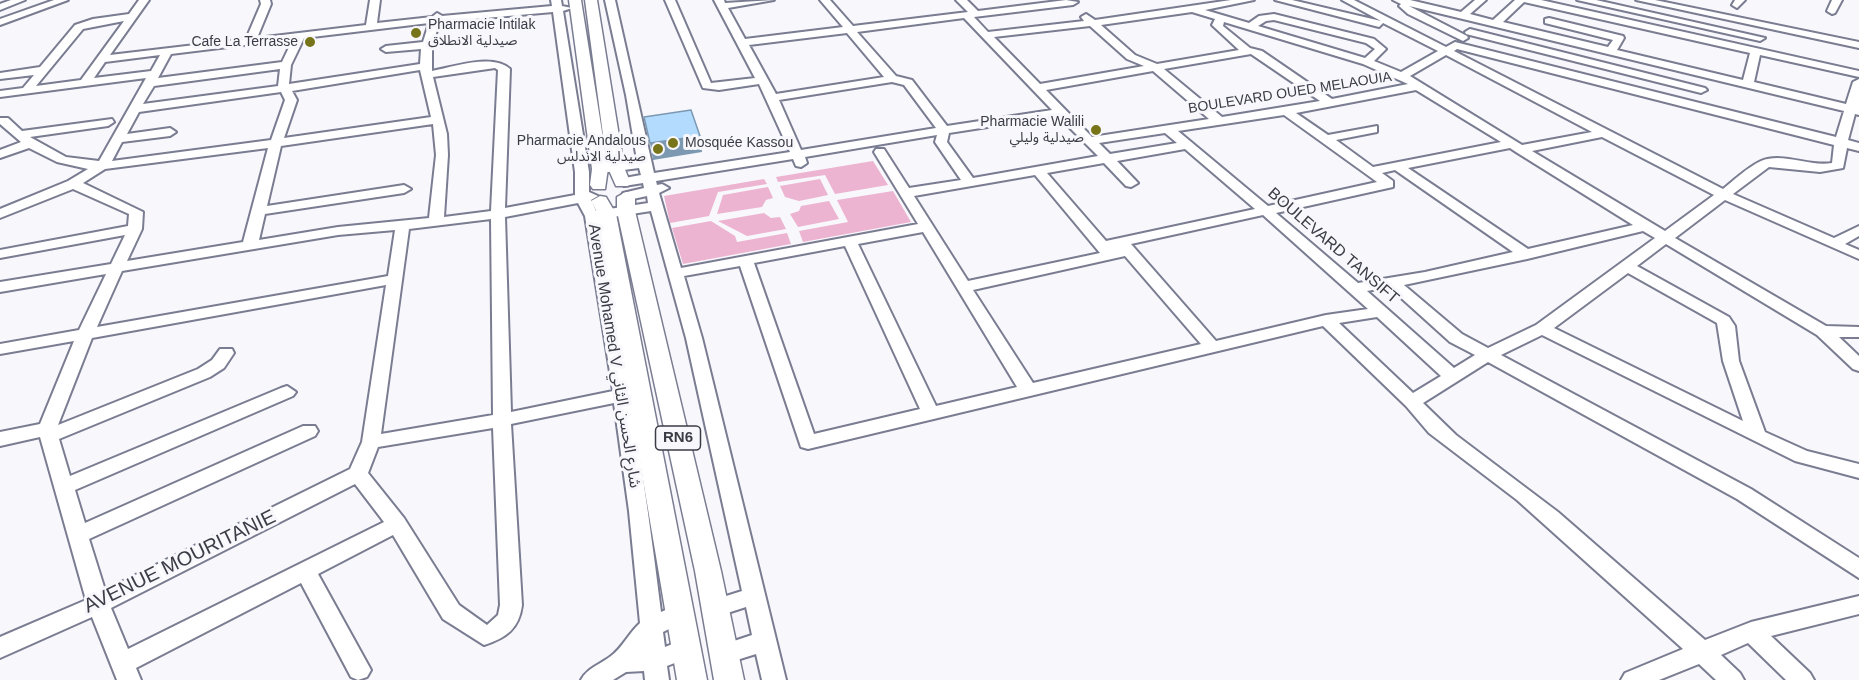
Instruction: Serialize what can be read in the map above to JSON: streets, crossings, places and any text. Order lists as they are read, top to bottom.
{
  "streets": {
    "main road": ["RN6"],
    "street": [
      "BOULEVARD OUED MELAOUIA",
      "BOULEVARD TANSIFT",
      "Avenue Mohamed V شارع الحسن الثاني",
      "AVENUE MOURITANIE"
    ]
  },
  "crossings": [
    ["BOULEVARD OUED MELAOUIA", "BOULEVARD TANSIFT"],
    ["Avenue Mohamed V شارع الحسن الثاني", "RN6"]
  ],
  "places": [
    "Pharmacie Intilak صيدلية الانطلاق",
    "Cafe La Terrasse",
    "Pharmacie Walili صيدلية وليلي",
    "Mosquée Kassou",
    "Pharmacie Andalous صيدلية الاندلس"
  ]
}
